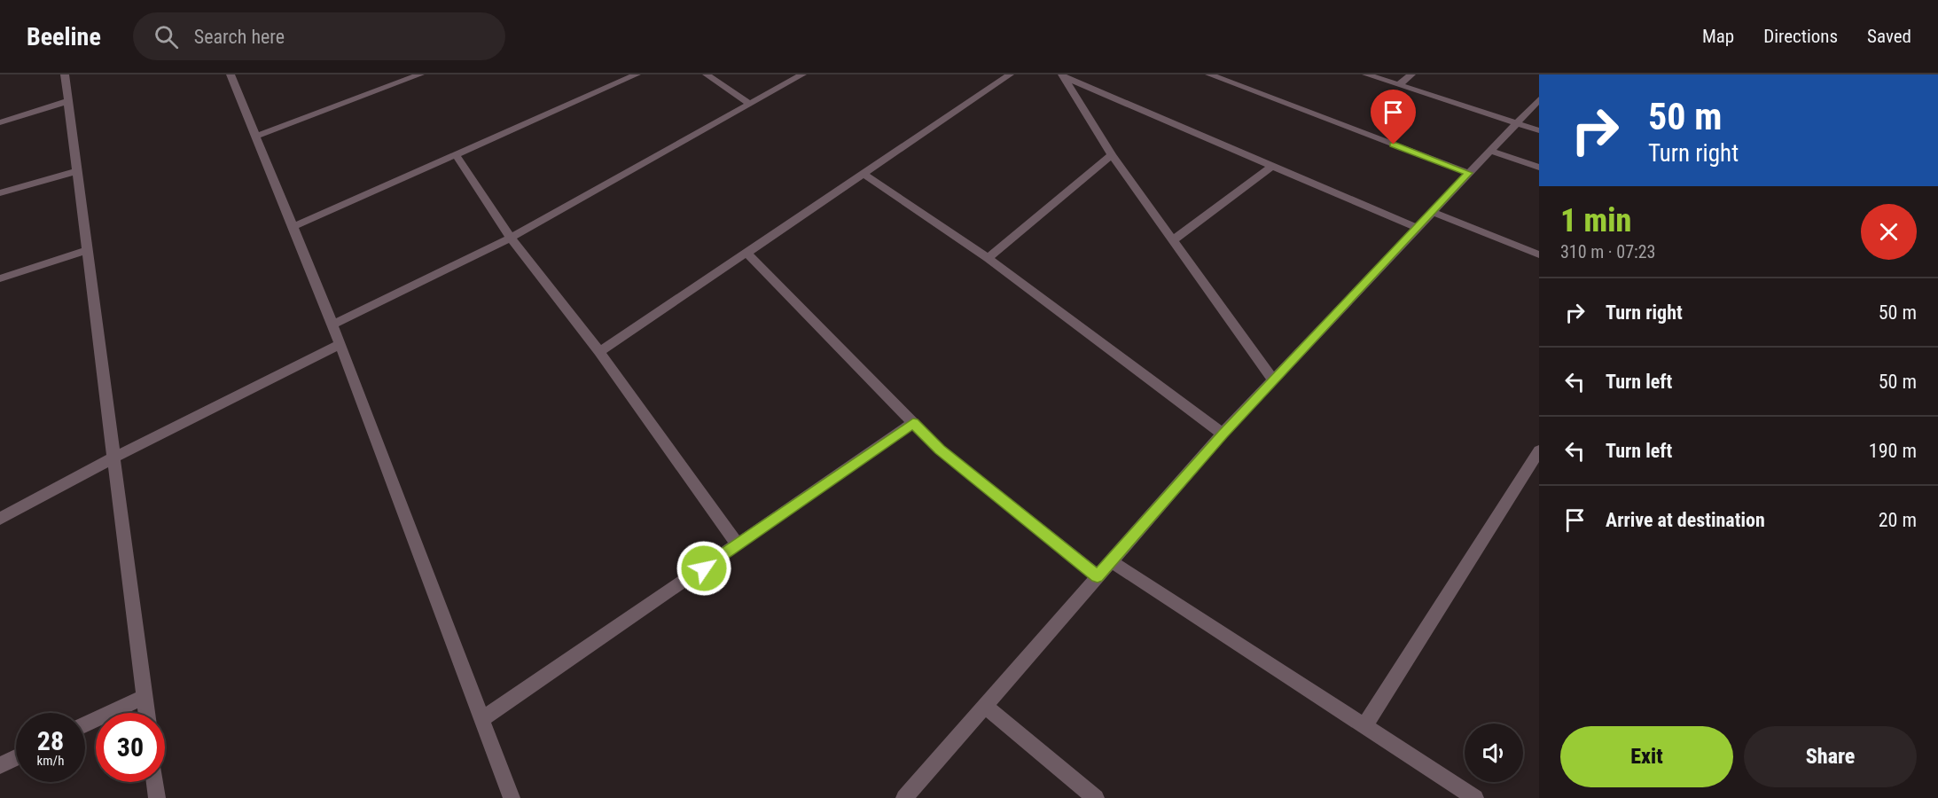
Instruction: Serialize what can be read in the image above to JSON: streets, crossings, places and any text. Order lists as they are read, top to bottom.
{
  "page": {
    "header": "Beeline",
    "search": "Search here",
    "nav": ["Map", "Directions", "Saved"],
    "turn": ["50 m", "Turn right"],
    "heading": ["1 min", "310 m · 07:23"],
    "list": [
      {
        "name": "Turn right",
        "value": "50 m"
      },
      {
        "name": "Turn left",
        "value": "50 m"
      },
      {
        "name": "Turn left",
        "value": "190 m"
      },
      {
        "name": "Arrive at destination",
        "value": "20 m"
      }
    ],
    "speed": "28 km/h",
    "limit": "30",
    "buttons": ["Exit", "Share"]
  }
}
